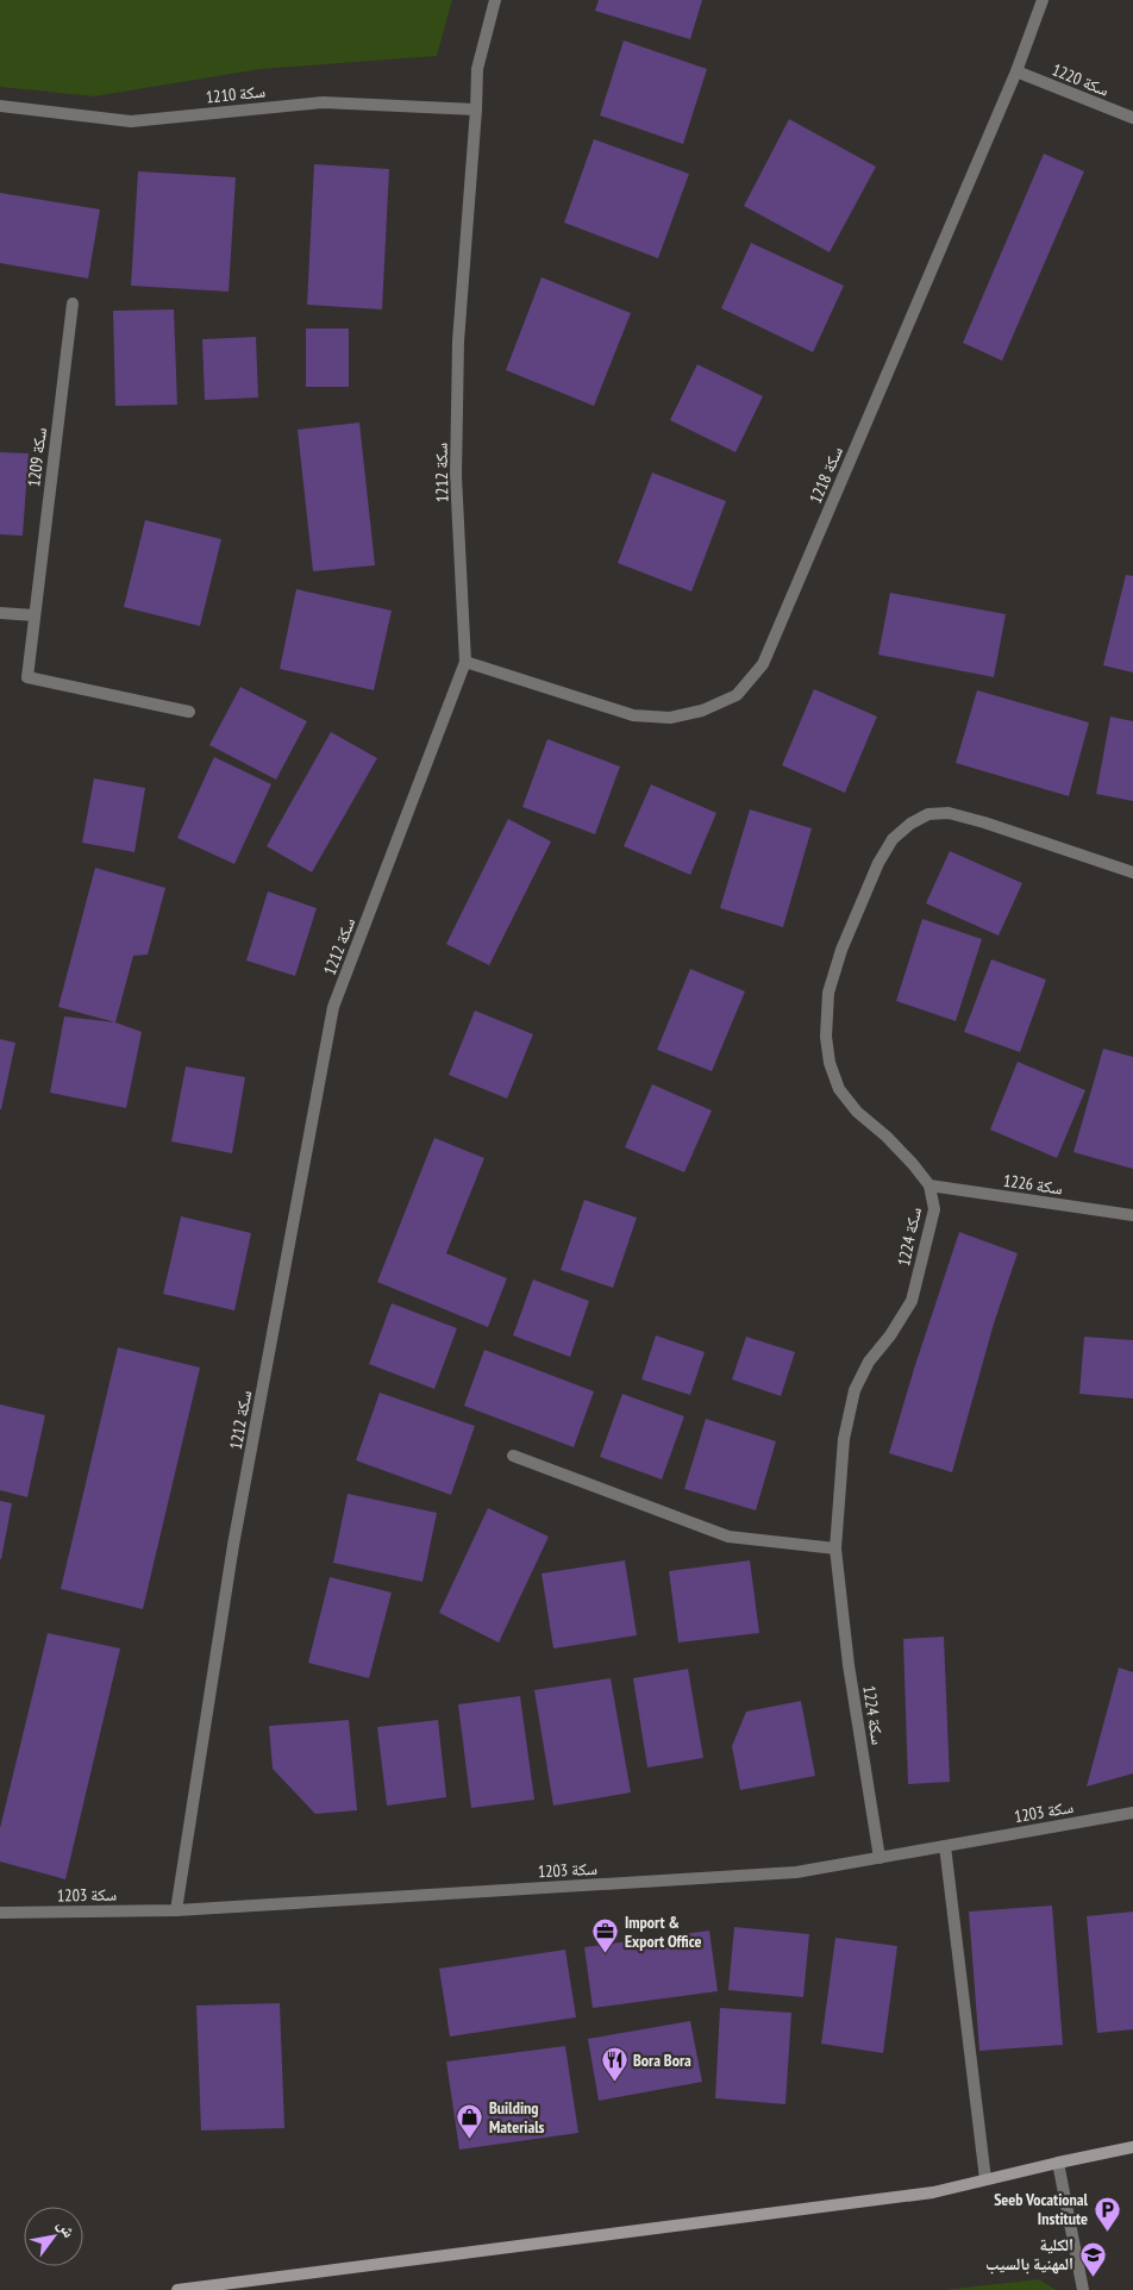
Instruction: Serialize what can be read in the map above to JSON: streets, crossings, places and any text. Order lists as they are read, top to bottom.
{
  "streets": {
    "street": [
      "سكة 1220",
      "سكة 1210",
      "سكة 1209",
      "سكة 1212",
      "سكة 1218",
      "سكة 1226",
      "سكة 1224",
      "سكة 1203"
    ]
  },
  "crossings": [
    ["سكة 1220", "سكة 1218"],
    ["سكة 1210", "سكة 1212"],
    ["سكة 1212", "سكة 1218"],
    ["سكة 1212", "سكة 1203"],
    ["سكة 1226", "سكة 1224"],
    ["سكة 1224", "سكة 1203"]
  ],
  "places": {
    "office": ["Import & Export Office"],
    "restaurant": ["Bora Bora"],
    "shop": ["Building Materials"],
    "parking": ["Seeb Vocational Institute"],
    "school or university": ["الكلية المهنية بالسيب"]
  },
  "north": "top right"
}
